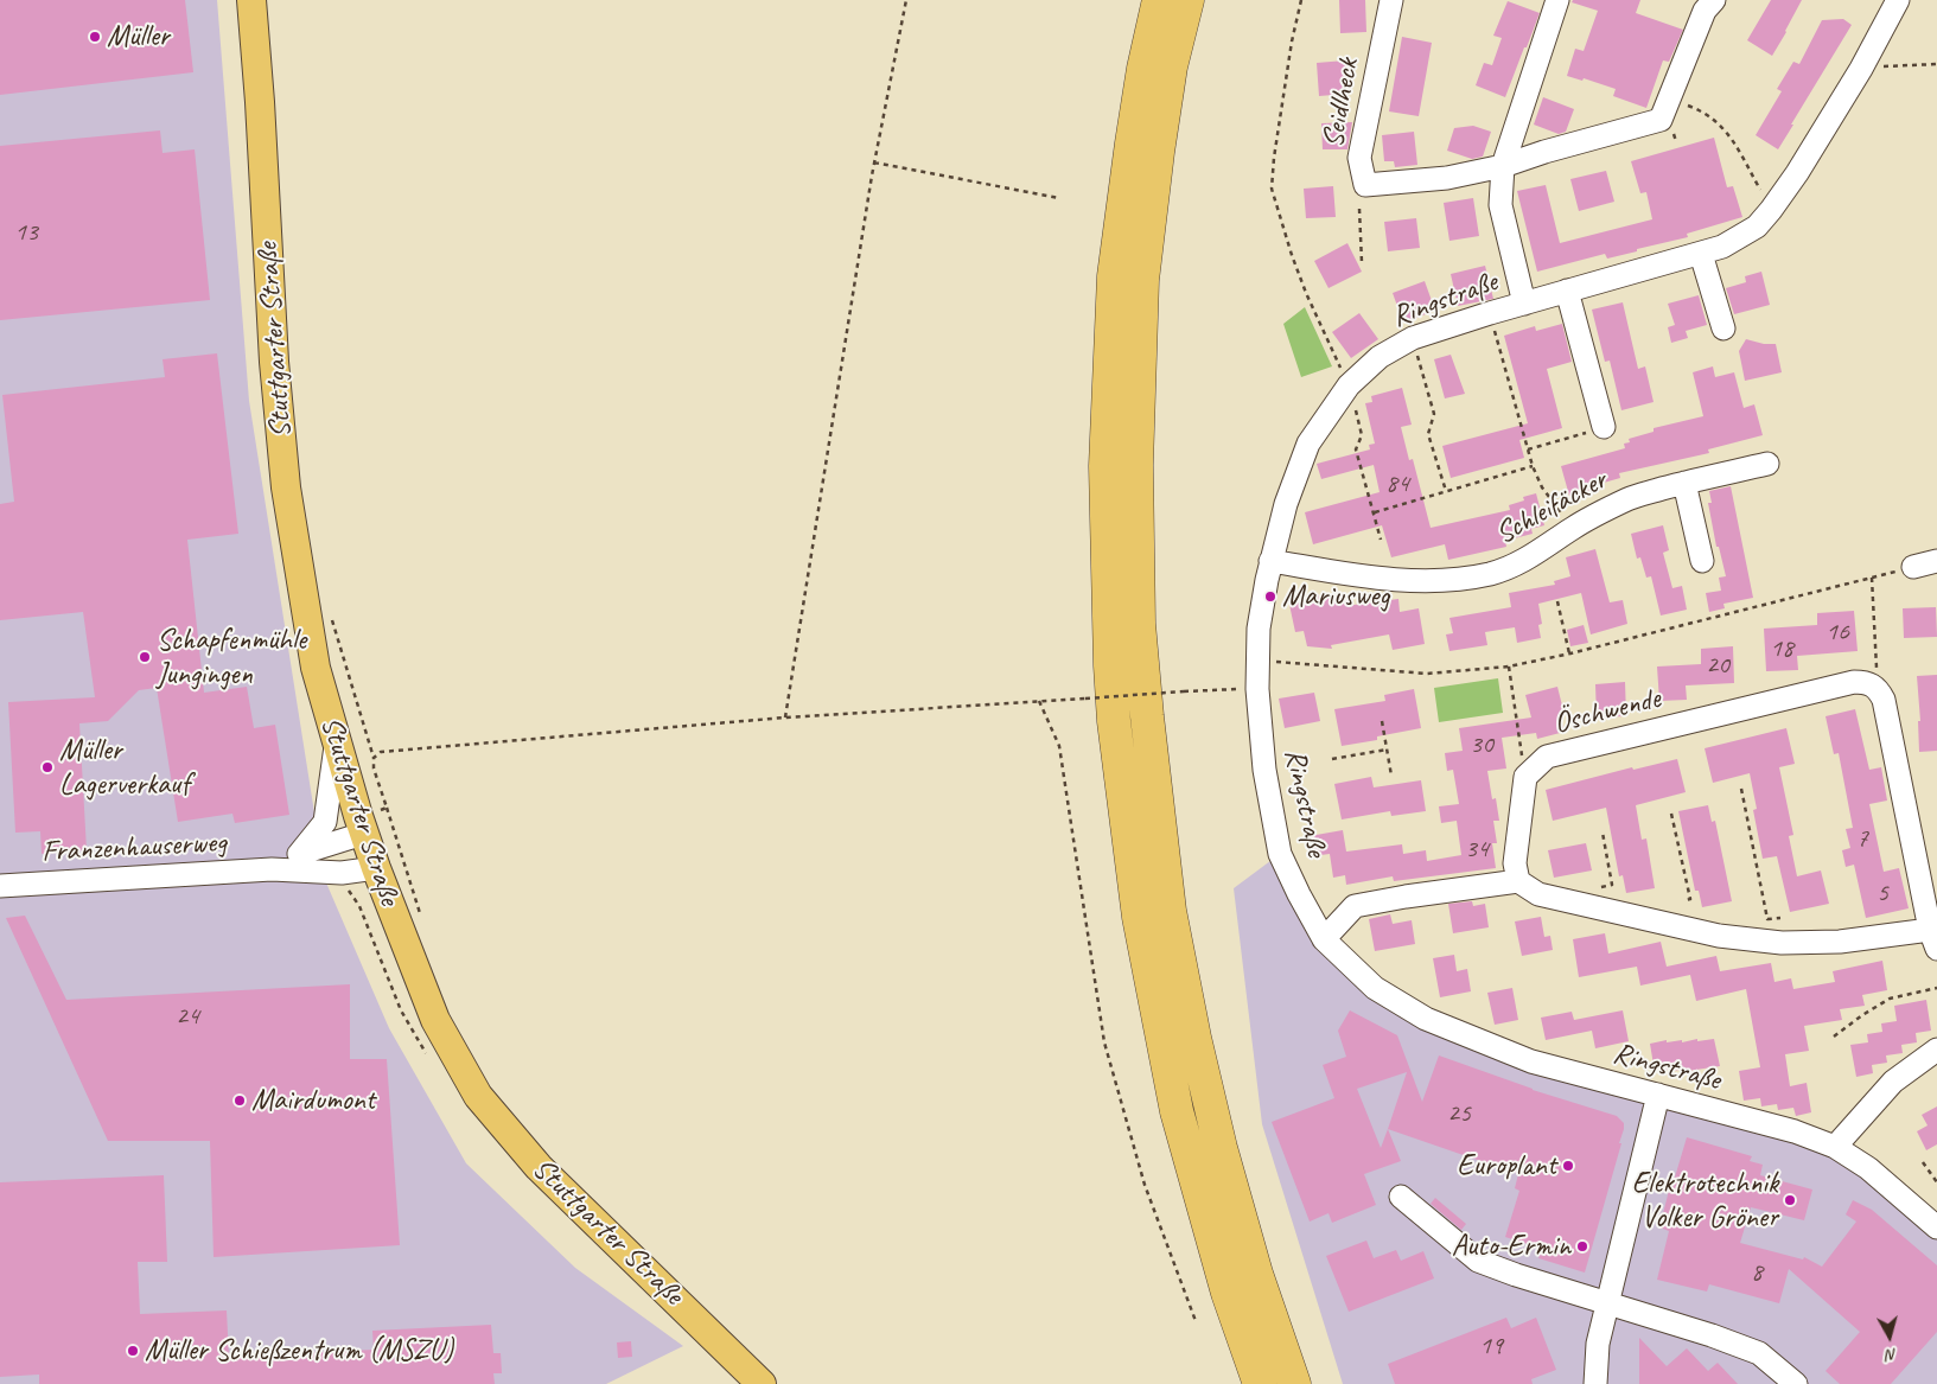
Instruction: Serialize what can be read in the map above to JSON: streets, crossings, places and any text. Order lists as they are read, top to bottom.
{
  "streets": {
    "main road": ["Stuttgarter Straße"],
    "street": [
      "Seidlheck",
      "Ringstraße",
      "Schleifäcker",
      "Öschwende",
      "Franzenhauserweg"
    ]
  },
  "crossings": [
    ["Ringstraße", "Schleifäcker"],
    ["Stuttgarter Straße", "Franzenhauserweg"]
  ],
  "places": [
    "Müller",
    "Mariusweg",
    "Schapfenmühle Jungingen",
    "Müller Lagerverkauf",
    "Mairdumont",
    "Europlant",
    "Elektrotechnik Volker Gröner",
    "Auto-Ermin",
    "Müller Schießzentrum (MSZU)"
  ],
  "house_numbers": [
    "13",
    "84",
    "16",
    "18",
    "20",
    "30",
    "7",
    "34",
    "5",
    "24",
    "25",
    "8",
    "19"
  ],
  "north": "bottom"
}
